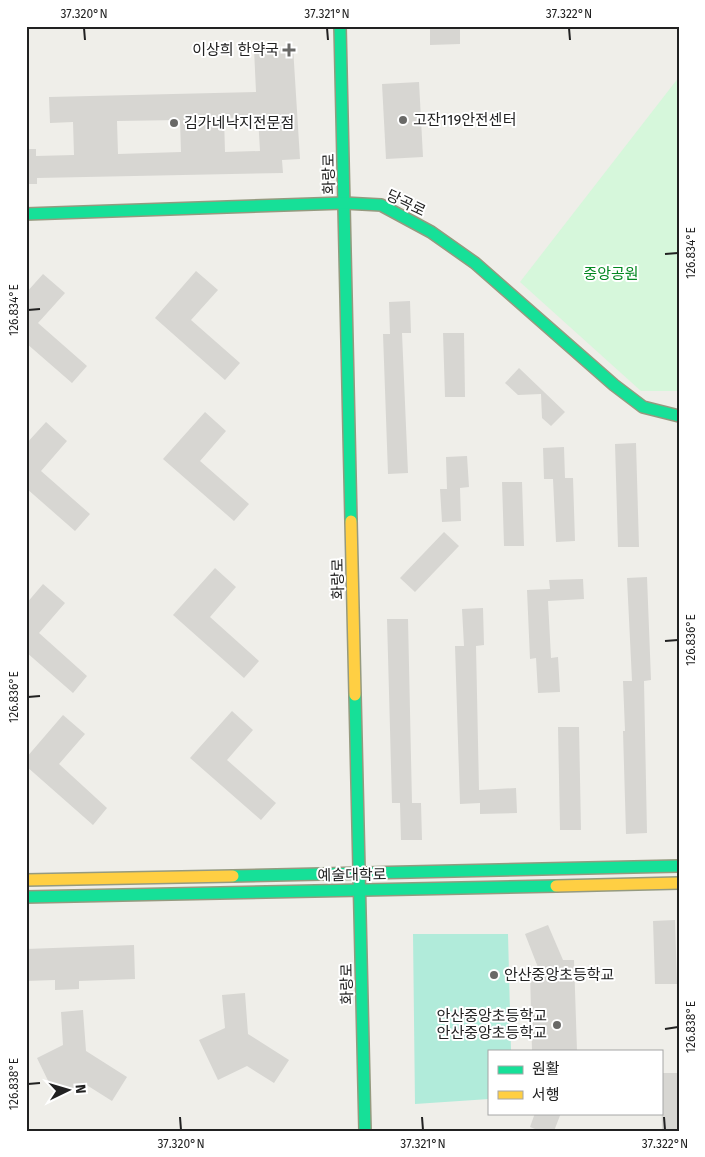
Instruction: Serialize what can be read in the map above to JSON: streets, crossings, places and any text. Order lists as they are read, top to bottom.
{
  "streets": {
    "street": ["화랑로", "당곡로", "예술대학로"]
  },
  "crossings": [
    ["화랑로", "당곡로"],
    ["화랑로", "예술대학로"]
  ],
  "parks": ["중앙공원"],
  "places": {
    "health": ["이상희 한약국"],
    "other": [
      "고잔119안전센터",
      "김가네낙지전문점",
      "안산중앙초등학교",
      "안산중앙초등학교 안산중앙초등학교"
    ]
  },
  "legend": ["원활", "서행"],
  "north": "right",
  "coordinates": [
    "37.320°N",
    "37.321°N",
    "37.322°N",
    "126.834°E",
    "126.836°E",
    "126.838°E"
  ]
}
